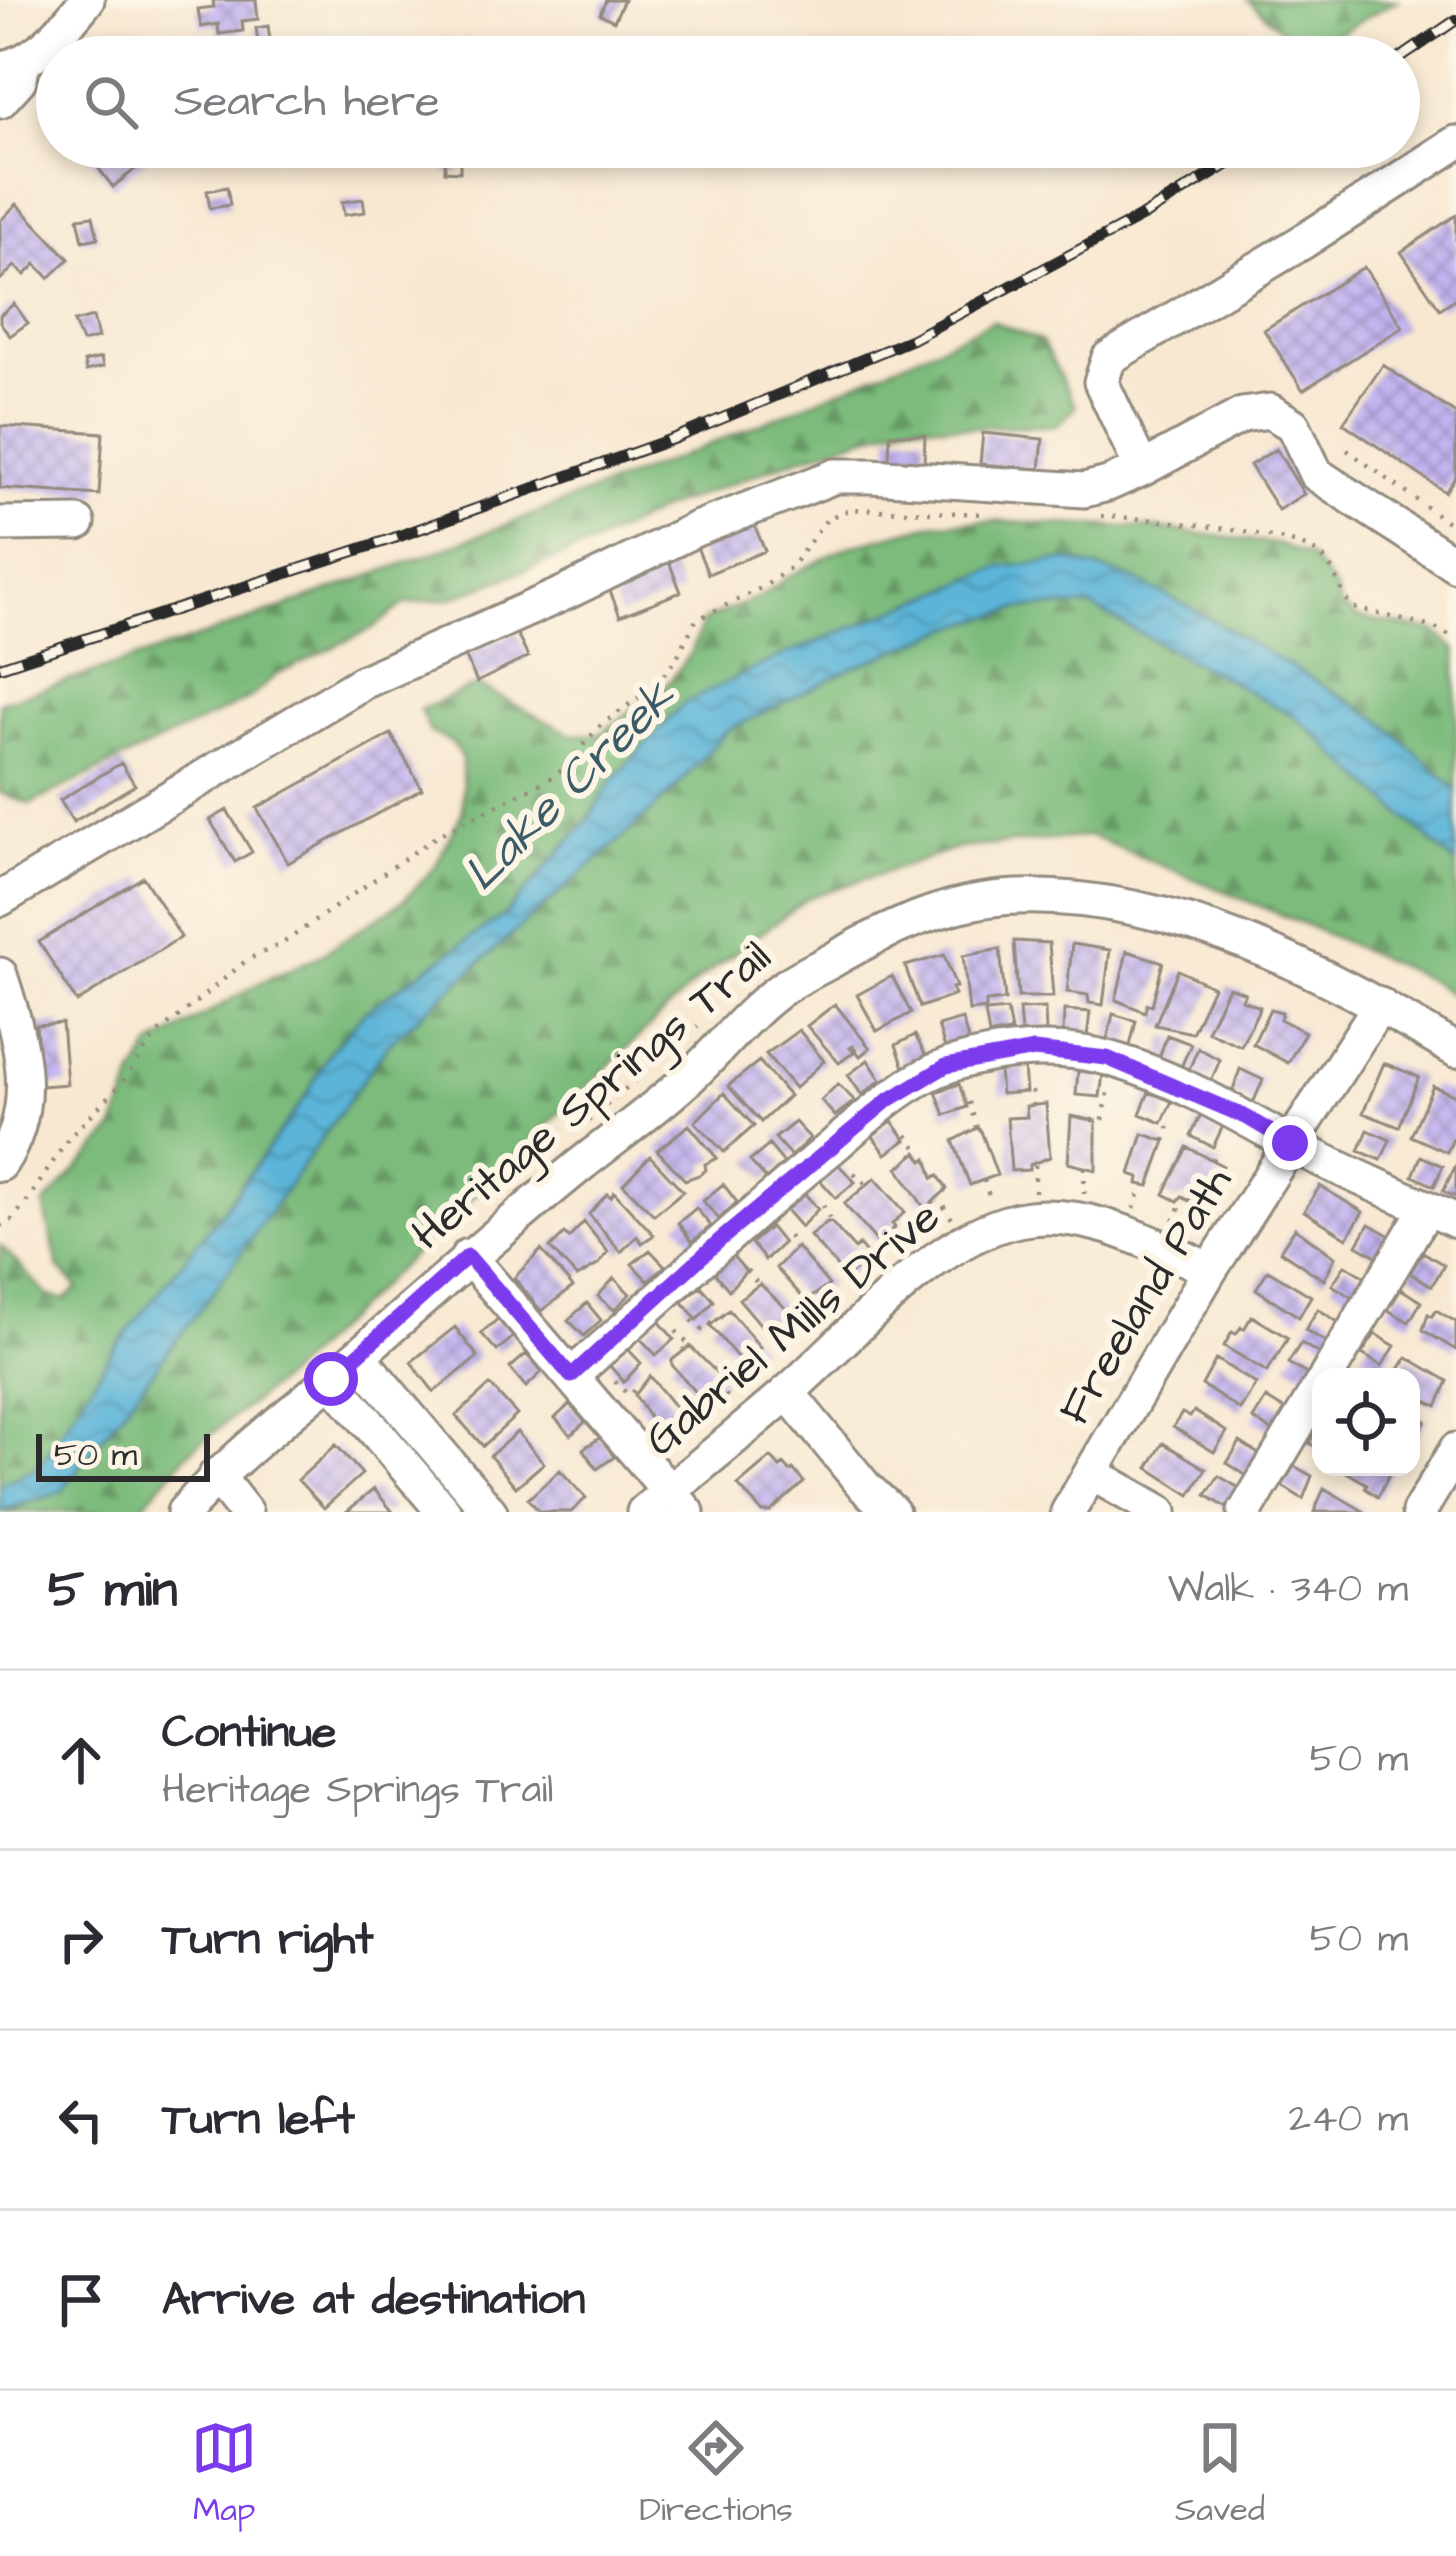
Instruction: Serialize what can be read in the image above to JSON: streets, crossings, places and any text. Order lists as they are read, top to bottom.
{
  "streets": {
    "street": ["Heritage Springs Trail", "Freeland Path", "Gabriel Mills Drive"]
  },
  "crossings": [
    ["Heritage Springs Trail", "Freeland Path"],
    ["Freeland Path", "Gabriel Mills Drive"]
  ],
  "water": ["Lake Creek"],
  "scale_bar": "50 m",
  "page": {
    "search": "Search here",
    "scale": "50 m",
    "heading": ["5 min", "Walk · 340 m"],
    "list": [
      ["Continue", "Heritage Springs Trail", "50 m"],
      ["Turn right", "50 m"],
      ["Turn left", "240 m"],
      "Arrive at destination"
    ],
    "nav": ["Map", "Directions", "Saved"]
  }
}
